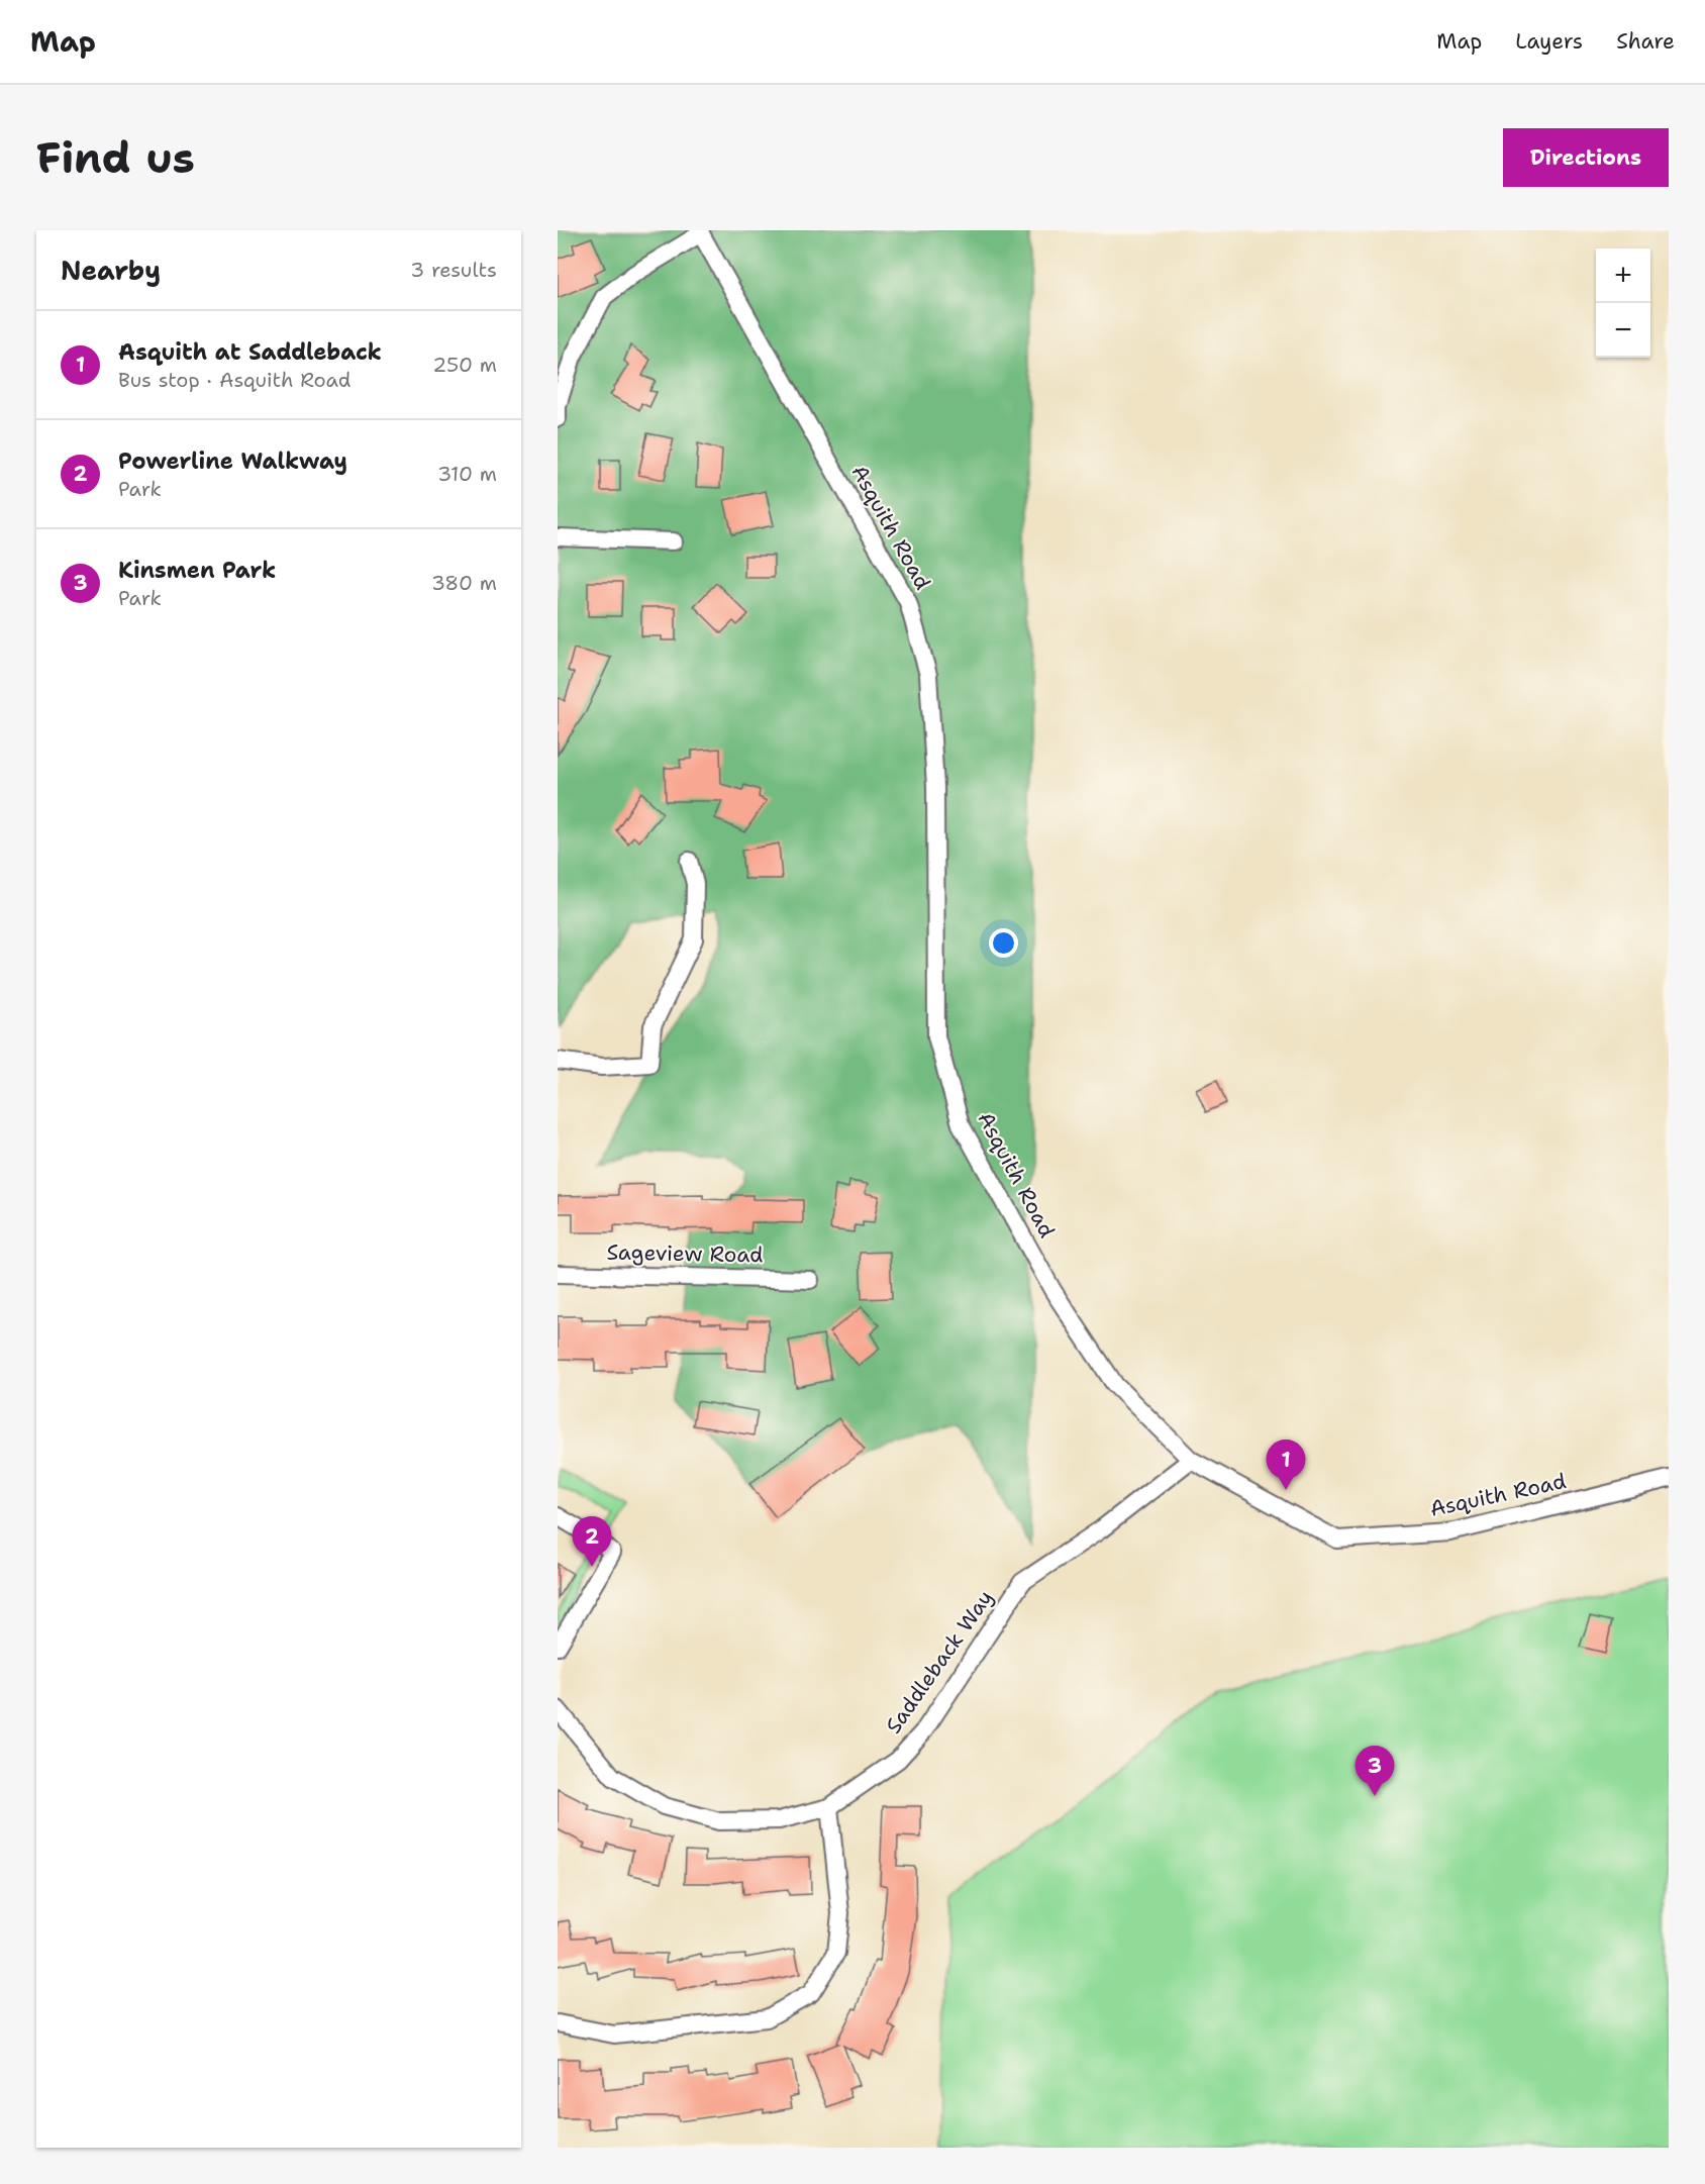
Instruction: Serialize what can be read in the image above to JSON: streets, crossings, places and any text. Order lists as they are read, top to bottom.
{
  "streets": {
    "street": ["Asquith Road", "Sageview Road", "Saddleback Way"]
  },
  "crossings": [
    ["Asquith Road", "Saddleback Way"]
  ],
  "page": {
    "header": "Map",
    "nav": ["Map", "Layers", "Share"],
    "buttons": "Directions",
    "title": "Find us",
    "heading": ["Nearby", "3 results"],
    "map_buttons": ["+", "−"],
    "list": [
      {
        "mark": "1",
        "name": "Asquith at Saddleback",
        "note": "Bus stop · Asquith Road",
        "value": "250 m"
      },
      {
        "mark": "2",
        "name": "Powerline Walkway",
        "note": "Park",
        "value": "310 m"
      },
      {
        "mark": "3",
        "name": "Kinsmen Park",
        "note": "Park",
        "value": "380 m"
      }
    ],
    "pins": ["1", "2", "3"]
  }
}
